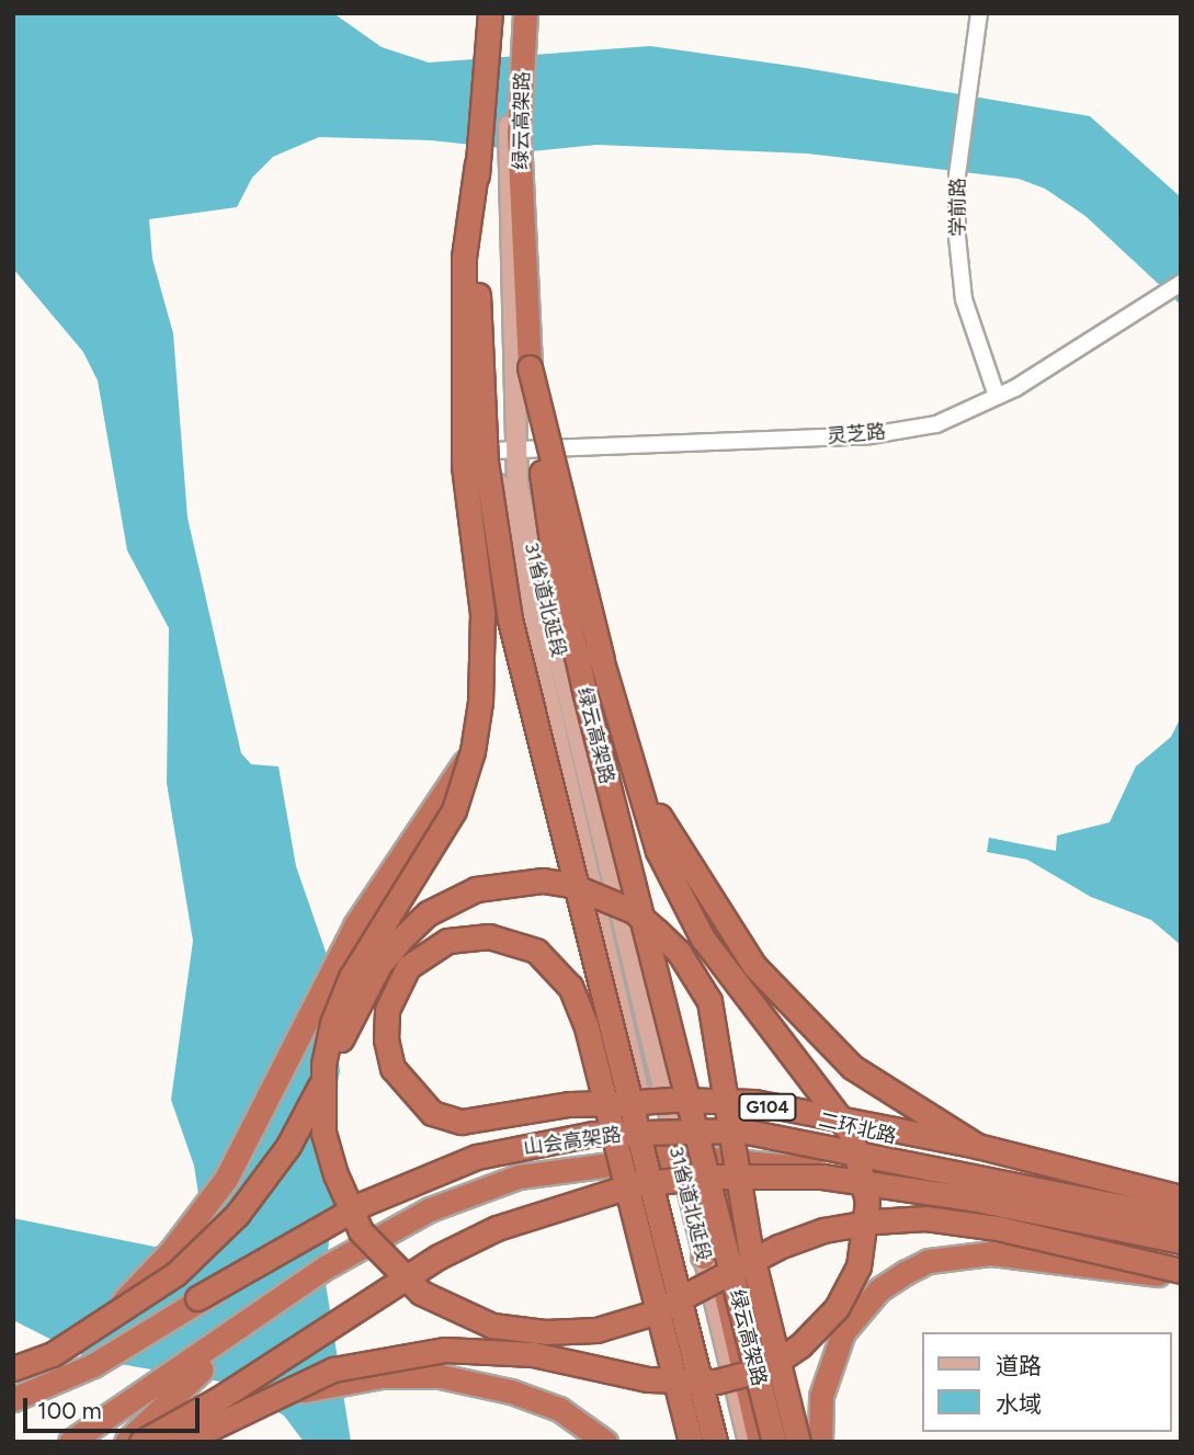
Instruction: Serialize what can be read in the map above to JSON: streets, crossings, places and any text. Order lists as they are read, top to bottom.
{
  "streets": {
    "highway": [
      "绿云高架路",
      "G104",
      "二环北路",
      "山会高架路"
    ],
    "main road": ["31省道北延段"],
    "street": ["学前路", "灵芝路"]
  },
  "crossings": [
    ["学前路", "灵芝路"],
    ["灵芝路", "31省道北延段"],
    ["31省道北延段", "二环北路"]
  ],
  "legend": ["道路", "水域"],
  "scale_bar": "100 m"
}
